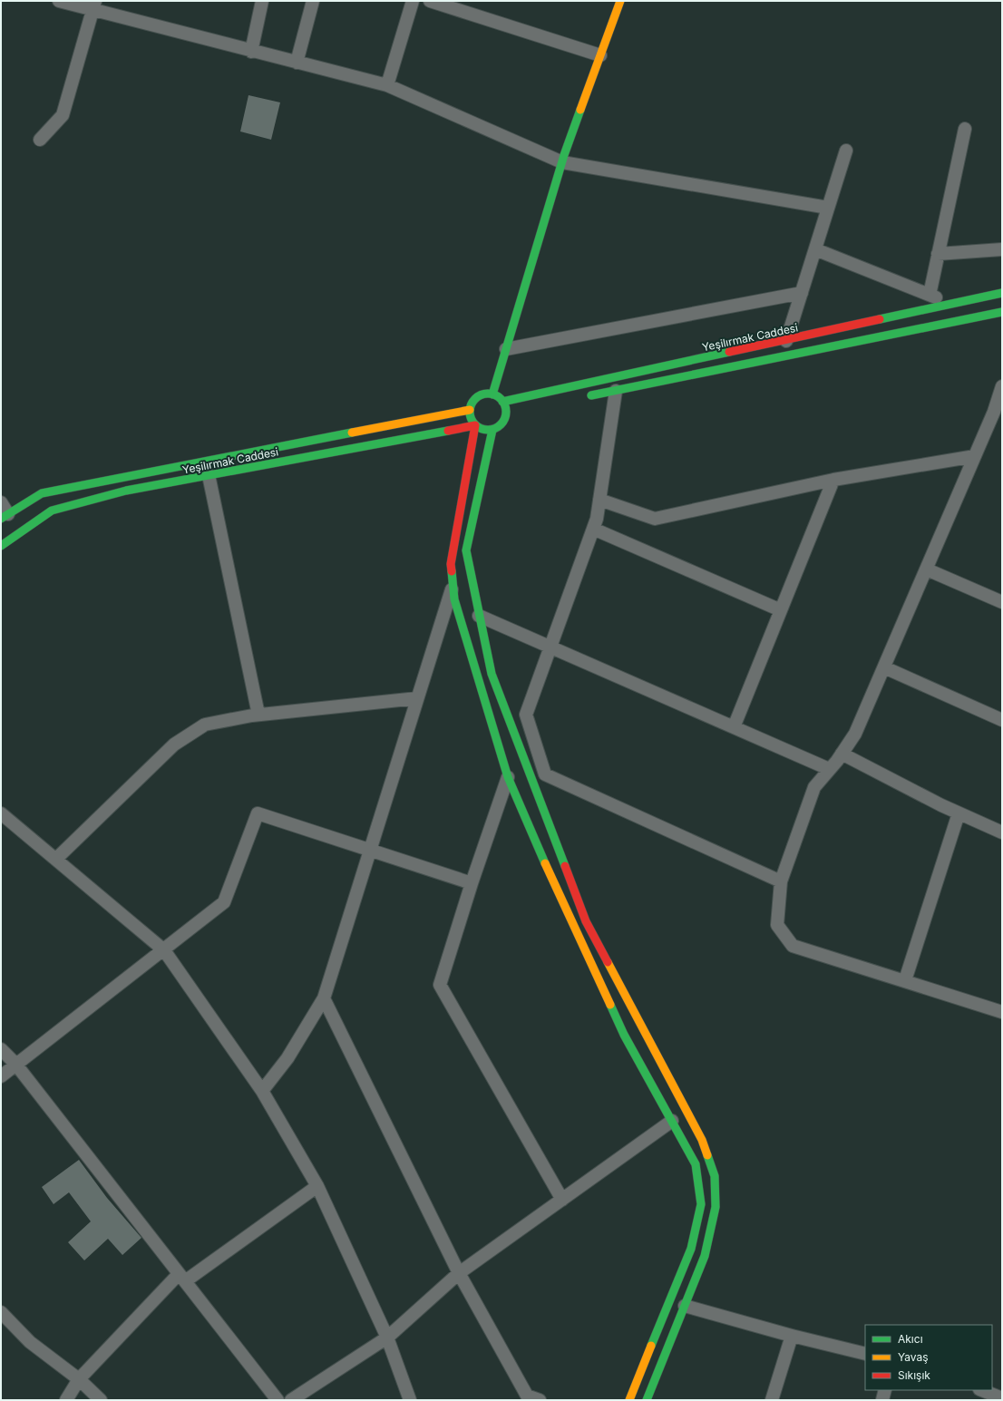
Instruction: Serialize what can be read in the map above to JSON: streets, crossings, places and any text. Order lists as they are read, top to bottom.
{
  "streets": {
    "main road": ["Yeşilırmak Caddesi"]
  },
  "legend": ["Akıcı", "Yavaş", "Sıkışık"]
}
